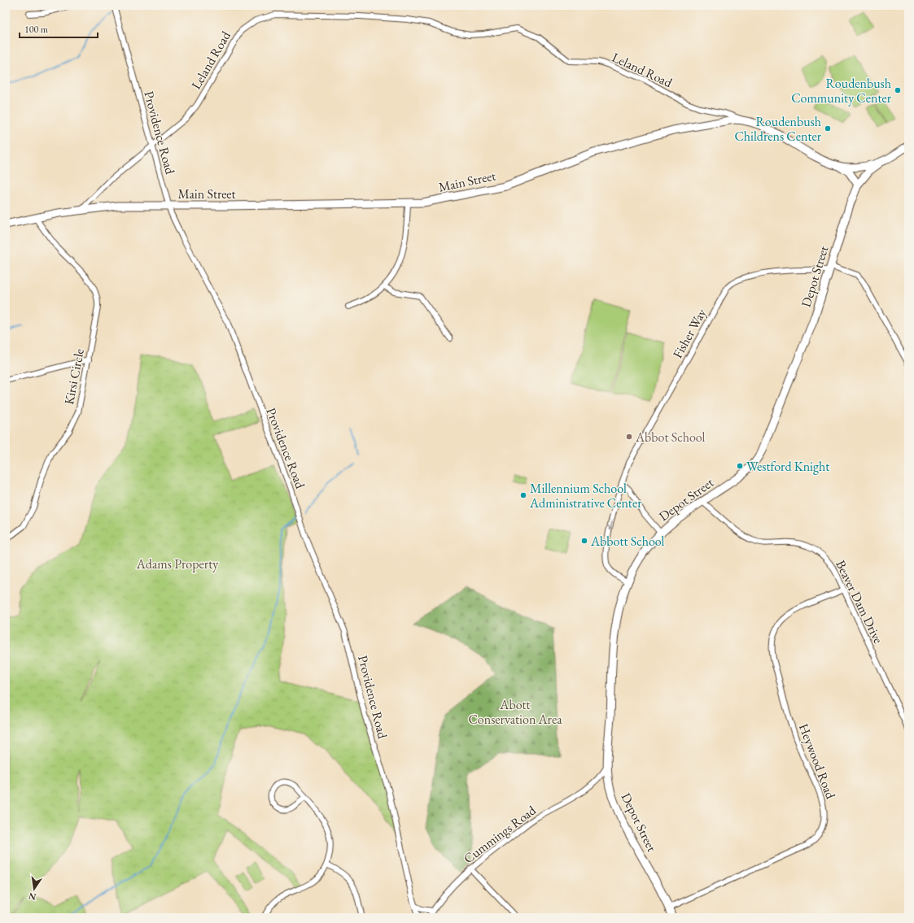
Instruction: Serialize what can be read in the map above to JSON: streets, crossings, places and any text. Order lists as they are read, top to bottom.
{
  "streets": {
    "main road": ["Main Street", "Depot Street"],
    "street": [
      "Leland Road",
      "Providence Road",
      "Fisher Way",
      "Kirsi Circle",
      "Beaver Dam Drive",
      "Heywood Road",
      "Cummings Road"
    ]
  },
  "crossings": [
    ["Leland Road", "Providence Road"],
    ["Leland Road", "Main Street"],
    ["Providence Road", "Main Street"],
    ["Main Street", "Depot Street"],
    ["Main Street", "Kirsi Circle"],
    ["Depot Street", "Fisher Way"],
    ["Depot Street", "Beaver Dam Drive"],
    ["Depot Street", "Heywood Road"],
    ["Depot Street", "Cummings Road"],
    ["Beaver Dam Drive", "Heywood Road"]
  ],
  "parks": ["Adams Property", "Abott Conservation Area"],
  "places": [
    "Roudenbush Community Center",
    "Roudenbush Childrens Center",
    "Abbot School",
    "Westford Knight",
    "Millennium School Administrative Center",
    "Abbott School"
  ],
  "scale_bar": "100 m",
  "north": "bottom"
}
